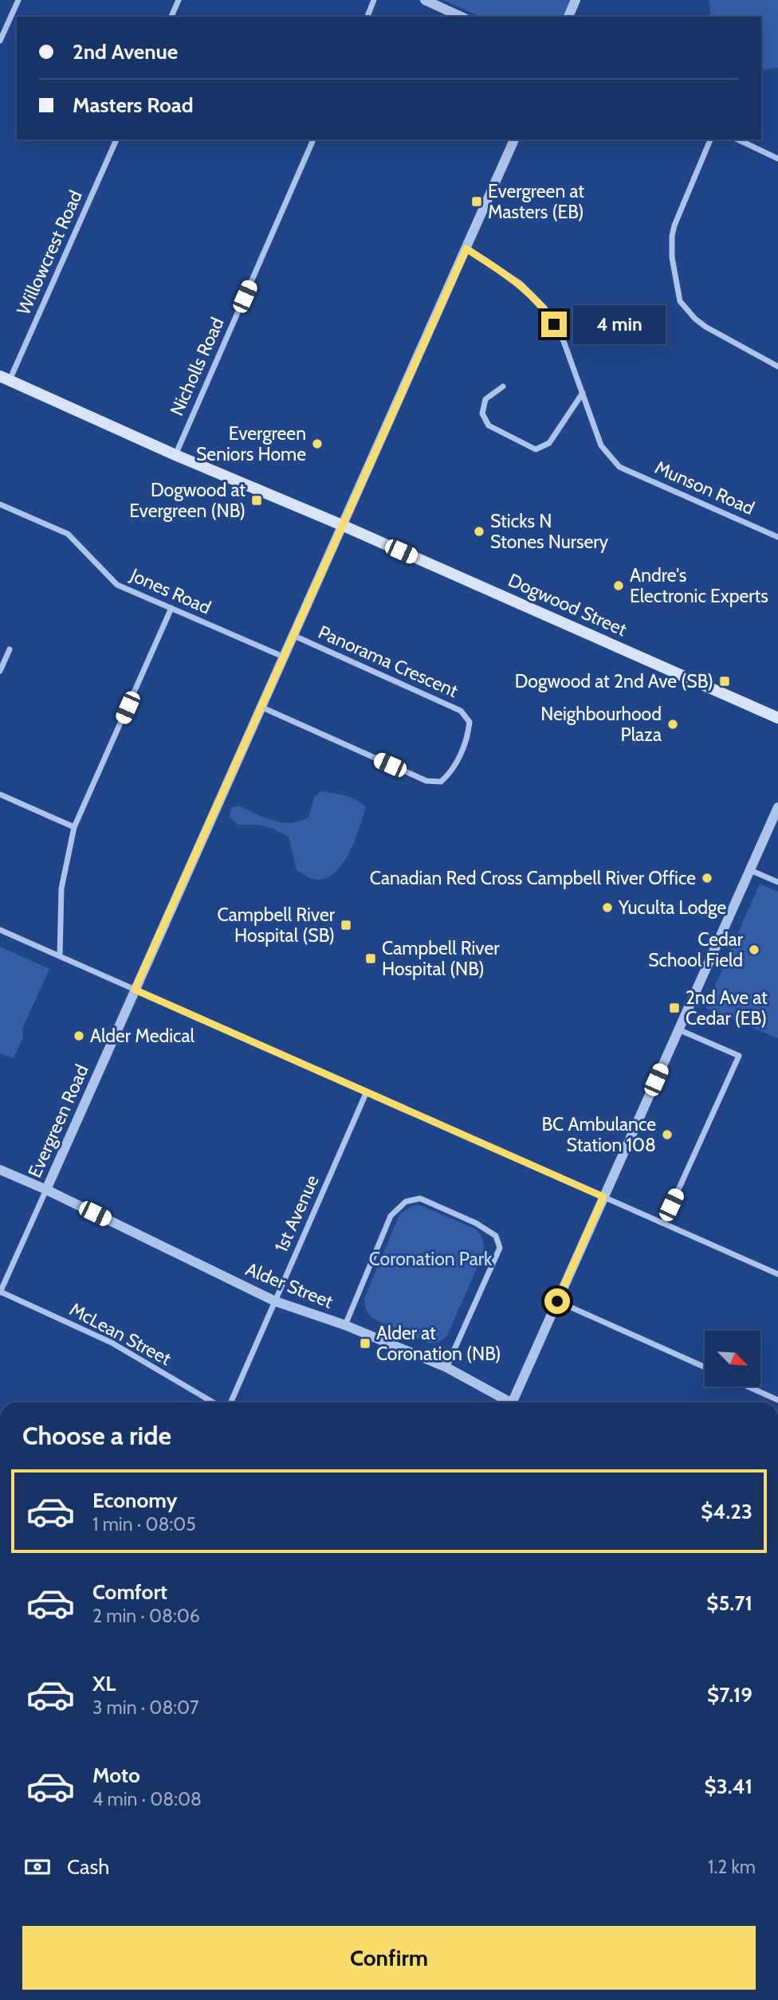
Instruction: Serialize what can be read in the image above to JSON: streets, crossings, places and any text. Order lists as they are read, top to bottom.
{
  "streets": {
    "main road": ["Dogwood Street"],
    "street": [
      "Willowcrest Road",
      "Nicholls Road",
      "Munson Road",
      "Jones Road",
      "Panorama Crescent",
      "Evergreen Road",
      "1st Avenue",
      "Alder Street",
      "McLean Street"
    ]
  },
  "crossings": [
    ["Willowcrest Road", "Dogwood Street"],
    ["Nicholls Road", "Dogwood Street"],
    ["Jones Road", "Evergreen Road"],
    ["Dogwood Street", "Evergreen Road"],
    ["Panorama Crescent", "Evergreen Road"],
    ["Evergreen Road", "Alder Street"],
    ["Evergreen Road", "McLean Street"],
    ["1st Avenue", "Alder Street"]
  ],
  "parks": ["Coronation Park"],
  "places": {
    "transit": [
      "Evergreen at Masters (EB)",
      "Dogwood at Evergreen (NB)",
      "Dogwood at 2nd Ave (SB)",
      "Campbell River Hospital (SB)",
      "Campbell River Hospital (NB)",
      "2nd Ave at Cedar (EB)",
      "Alder at Coronation (NB)"
    ],
    "other": [
      "Evergreen Seniors Home",
      "Sticks N Stones Nursery",
      "Andre's Electronic Experts",
      "Neighbourhood Plaza",
      "Canadian Red Cross Campbell River Office",
      "Yuculta Lodge",
      "Cedar School Field",
      "Alder Medical",
      "BC Ambulance Station 108"
    ]
  },
  "north": "bottom right",
  "page": {
    "banner": ["2nd Avenue", "Masters Road"],
    "bubble": "4 min",
    "heading": "Choose a ride",
    "list": [
      {
        "name": "Economy",
        "note": "1 min · 08:05",
        "value": "$4.23"
      },
      {
        "name": "Comfort",
        "note": "2 min · 08:06",
        "value": "$5.71"
      },
      {
        "name": "XL",
        "note": "3 min · 08:07",
        "value": "$7.19"
      },
      {
        "name": "Moto",
        "note": "4 min · 08:08",
        "value": "$3.41"
      }
    ],
    "pay": ["Cash", "1.2 km"],
    "buttons": "Confirm"
  }
}
